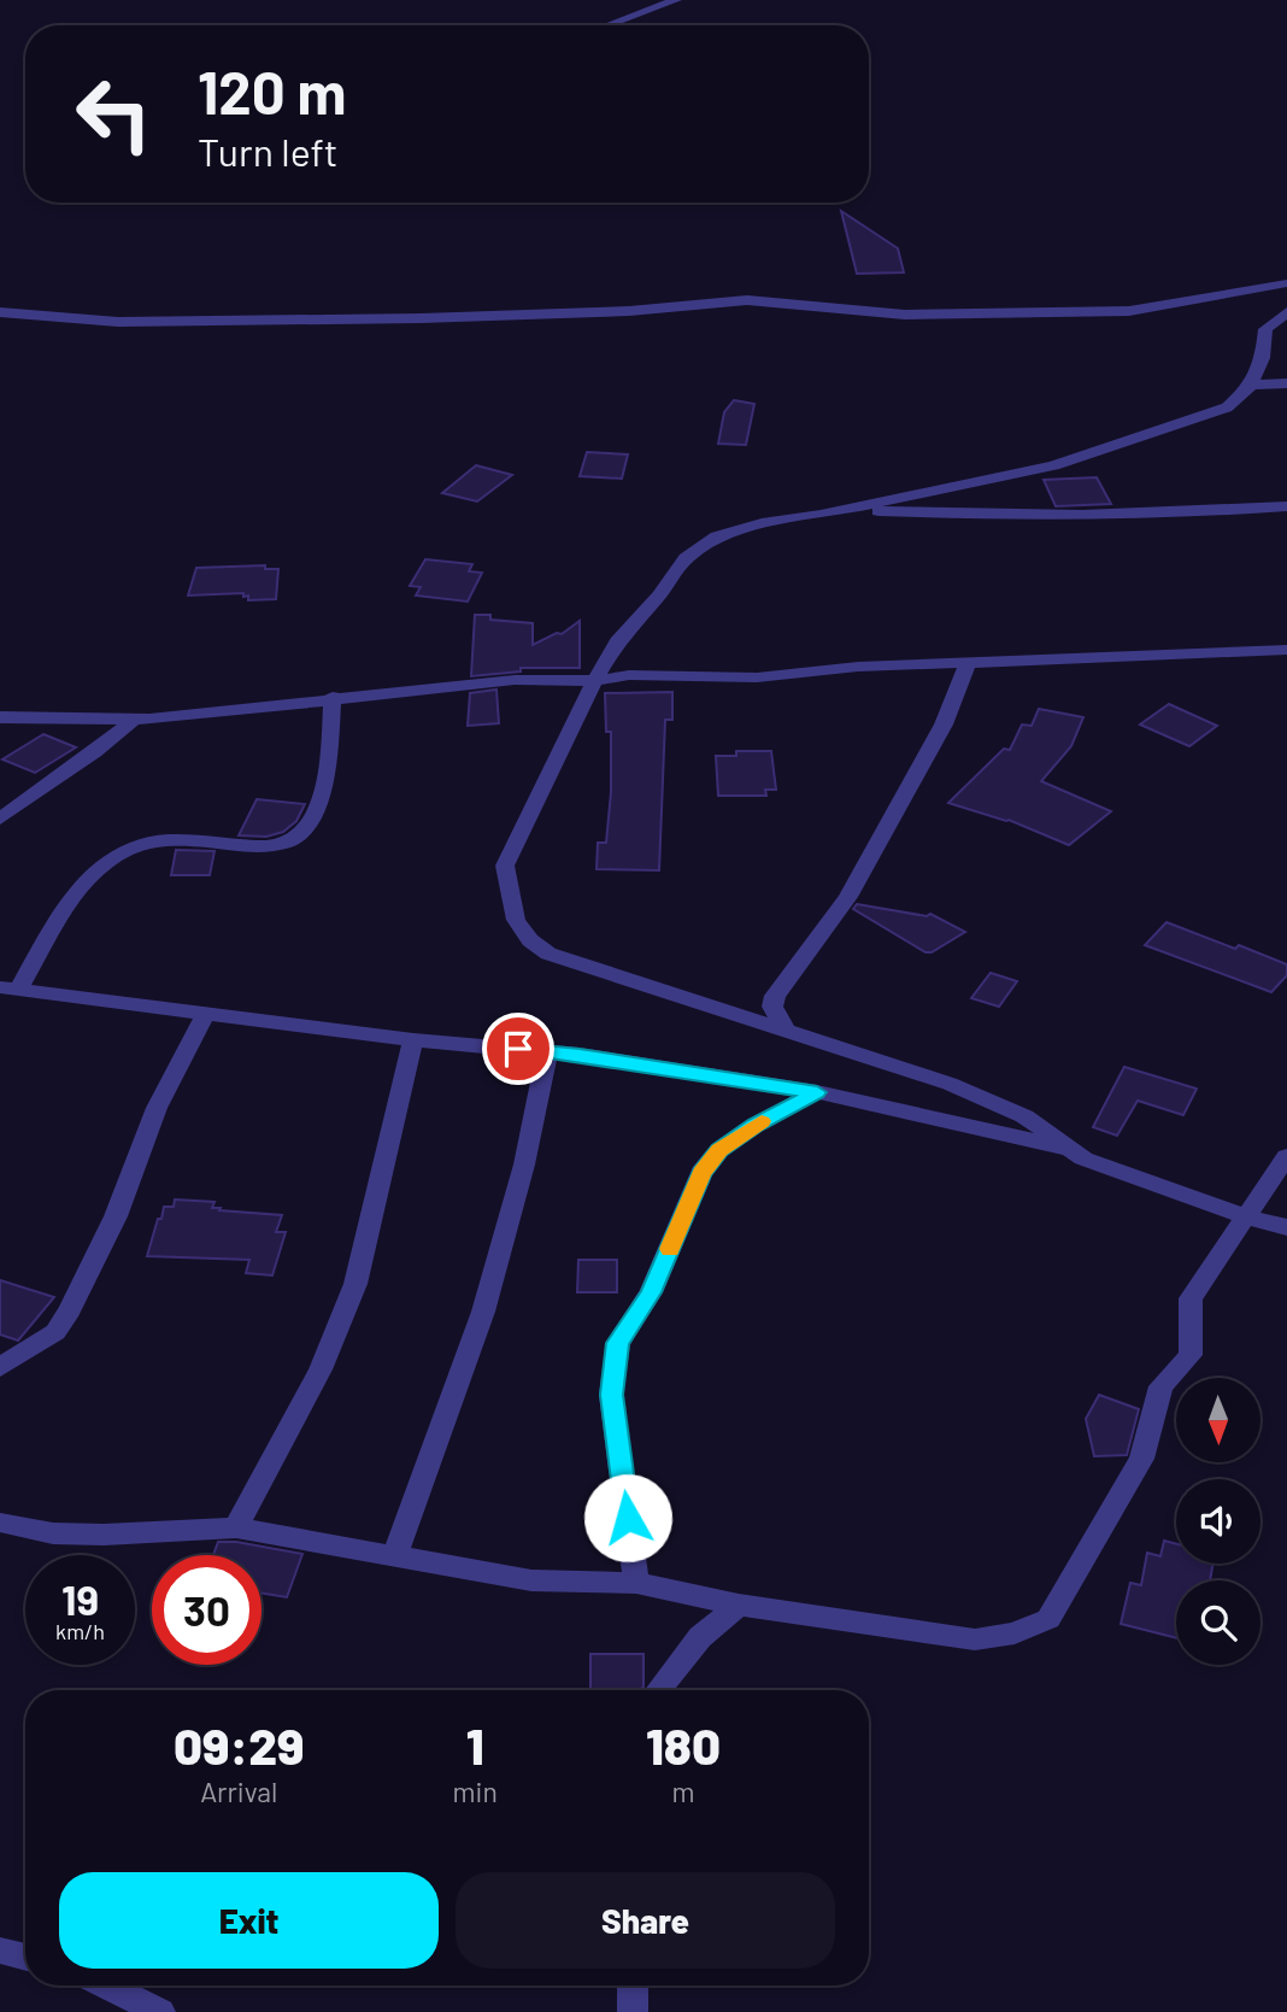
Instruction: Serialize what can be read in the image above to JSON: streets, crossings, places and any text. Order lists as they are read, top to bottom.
{
  "north": "bottom",
  "page": {
    "turn": ["120 m", "Turn left"],
    "speed": "19 km/h",
    "limit": "30",
    "eta": [
      "09:29",
      "Arrival",
      "1",
      "min",
      "180",
      "m"
    ],
    "buttons": ["Exit", "Share"]
  }
}
